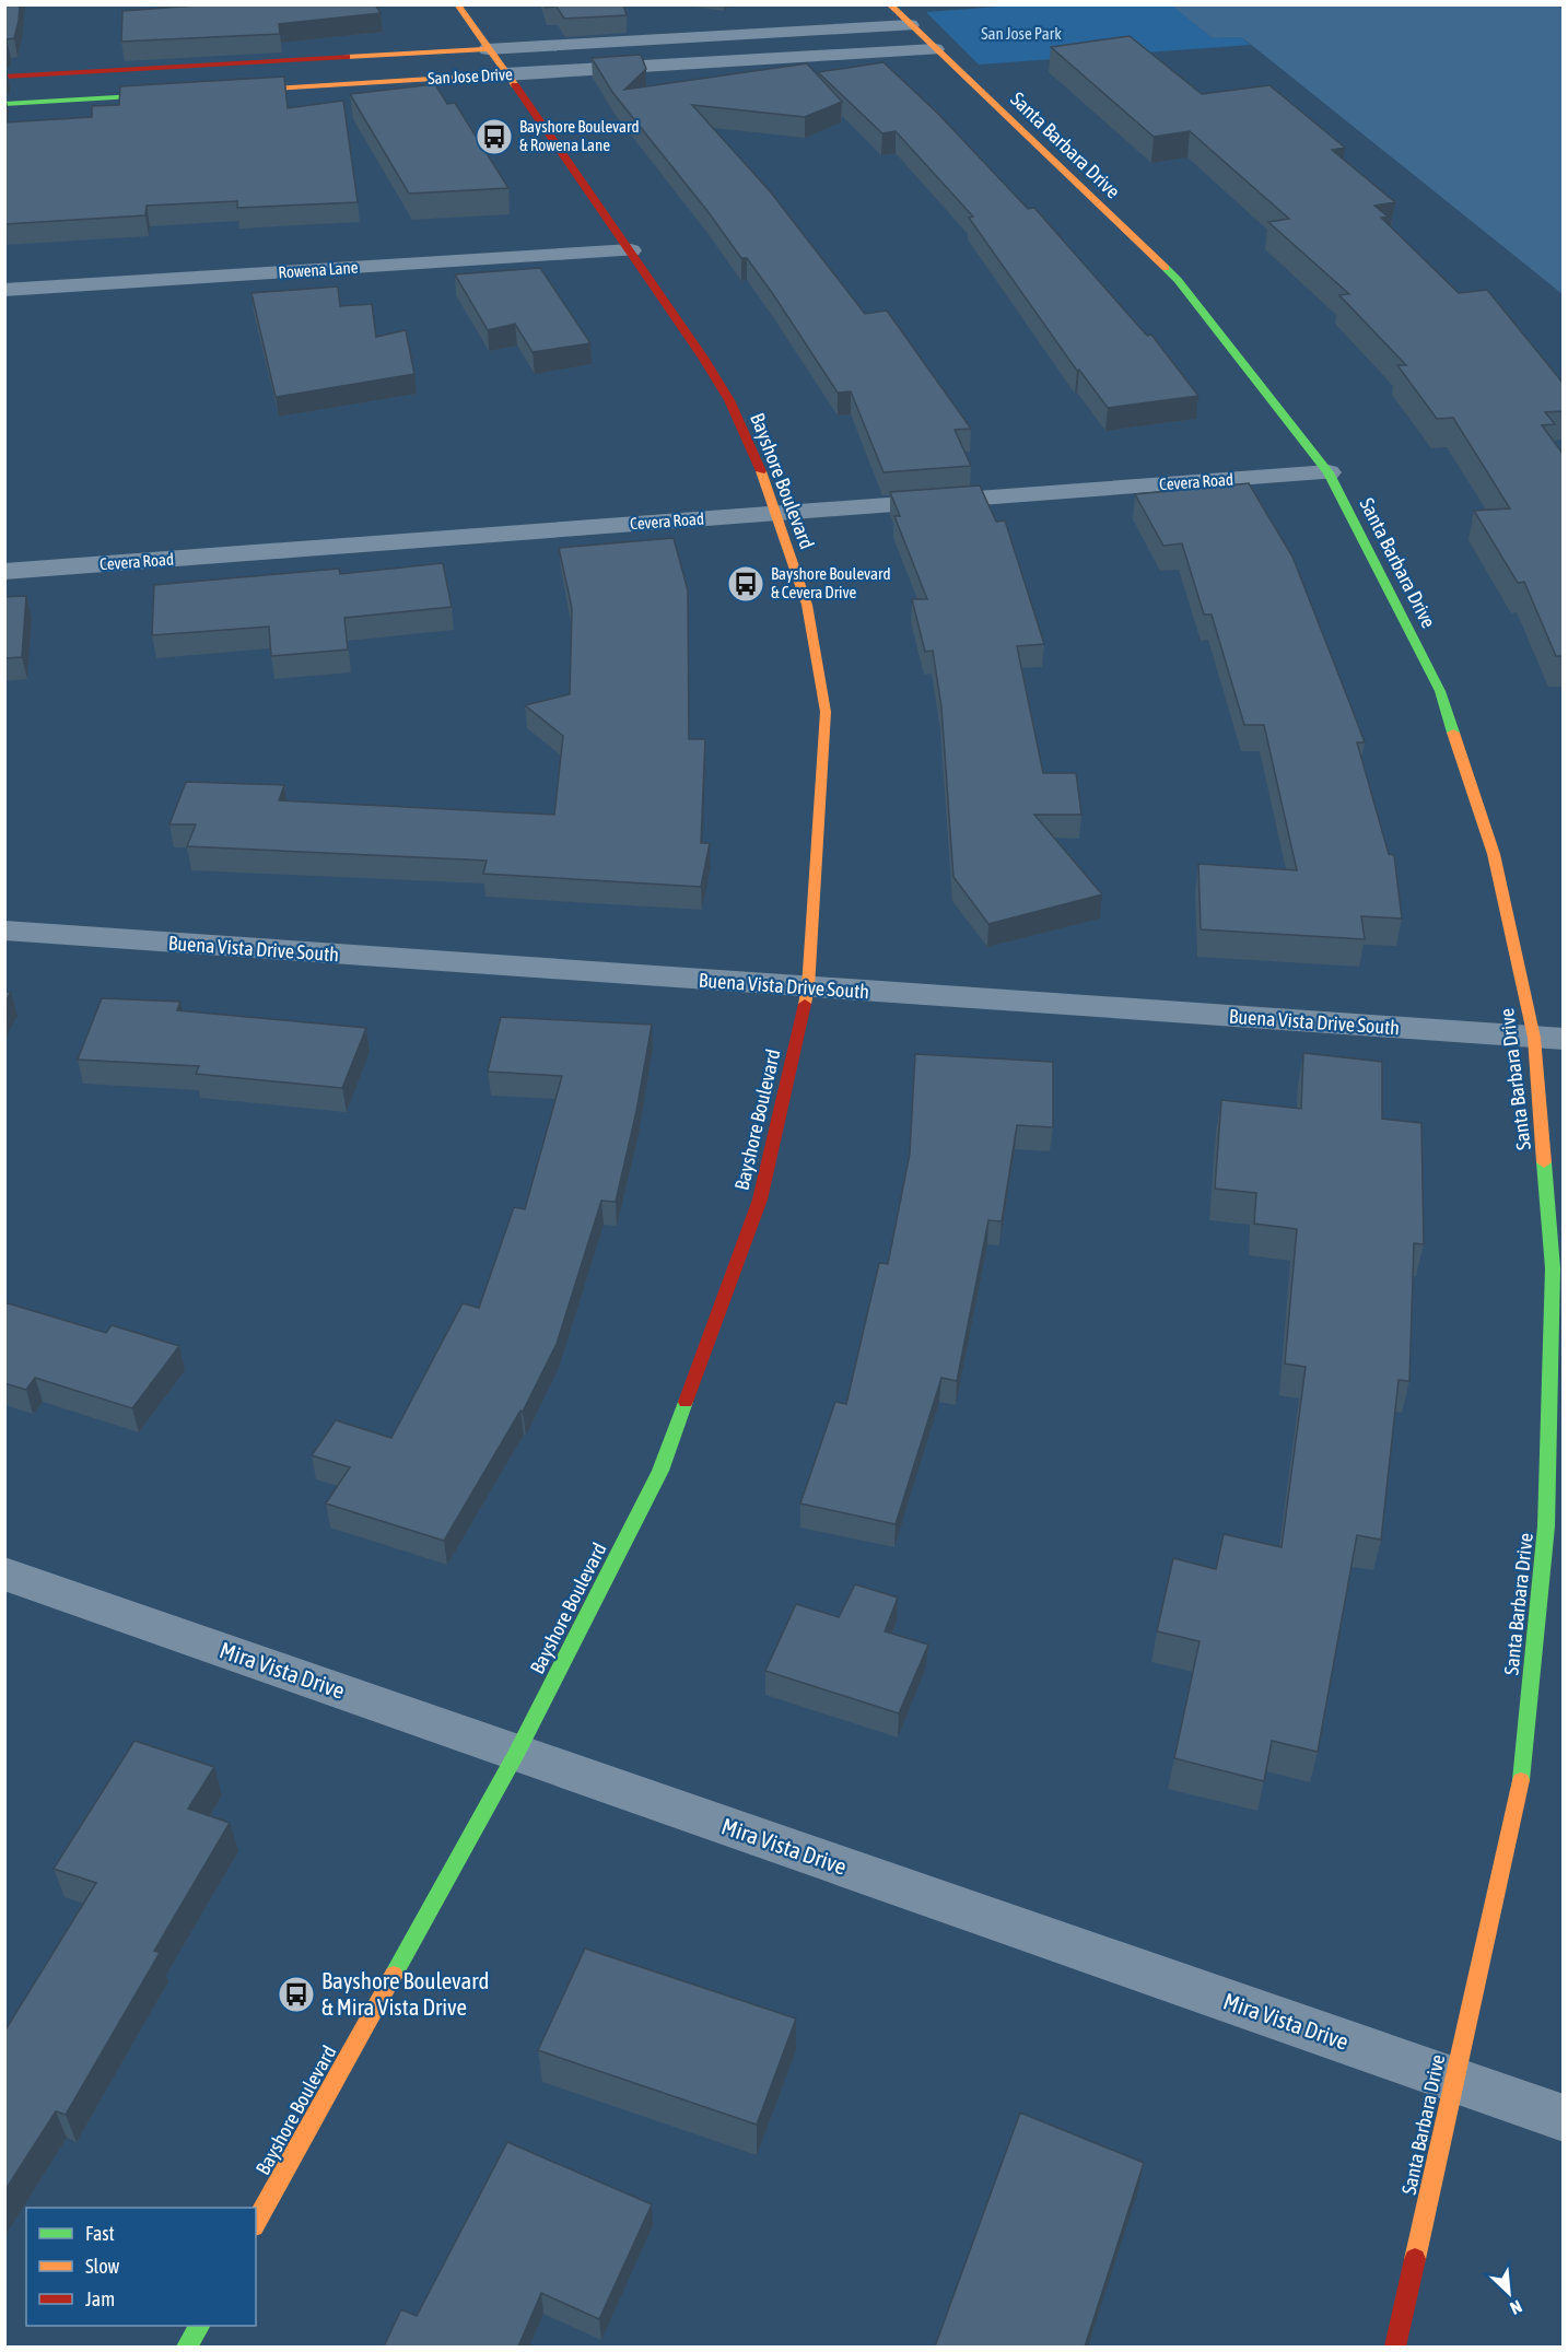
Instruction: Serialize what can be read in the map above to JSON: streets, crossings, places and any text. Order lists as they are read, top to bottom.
{
  "streets": {
    "street": [
      "San Jose Drive",
      "Santa Barbara Drive",
      "Rowena Lane",
      "Bayshore Boulevard",
      "Cevera Road",
      "Buena Vista Drive South",
      "Mira Vista Drive"
    ]
  },
  "crossings": [
    ["San Jose Drive", "Santa Barbara Drive"],
    ["San Jose Drive", "Bayshore Boulevard"],
    ["Santa Barbara Drive", "Cevera Road"],
    ["Santa Barbara Drive", "Buena Vista Drive South"],
    ["Santa Barbara Drive", "Mira Vista Drive"],
    ["Rowena Lane", "Bayshore Boulevard"],
    ["Bayshore Boulevard", "Cevera Road"],
    ["Bayshore Boulevard", "Buena Vista Drive South"],
    ["Bayshore Boulevard", "Mira Vista Drive"]
  ],
  "parks": ["San Jose Park"],
  "places": {
    "bus stop": ["Bayshore Boulevard & Rowena Lane", "Bayshore Boulevard & Cevera Drive", "Bayshore Boulevard & Mira Vista Drive"]
  },
  "legend": ["Fast", "Slow", "Jam"],
  "north": "bottom right"
}
